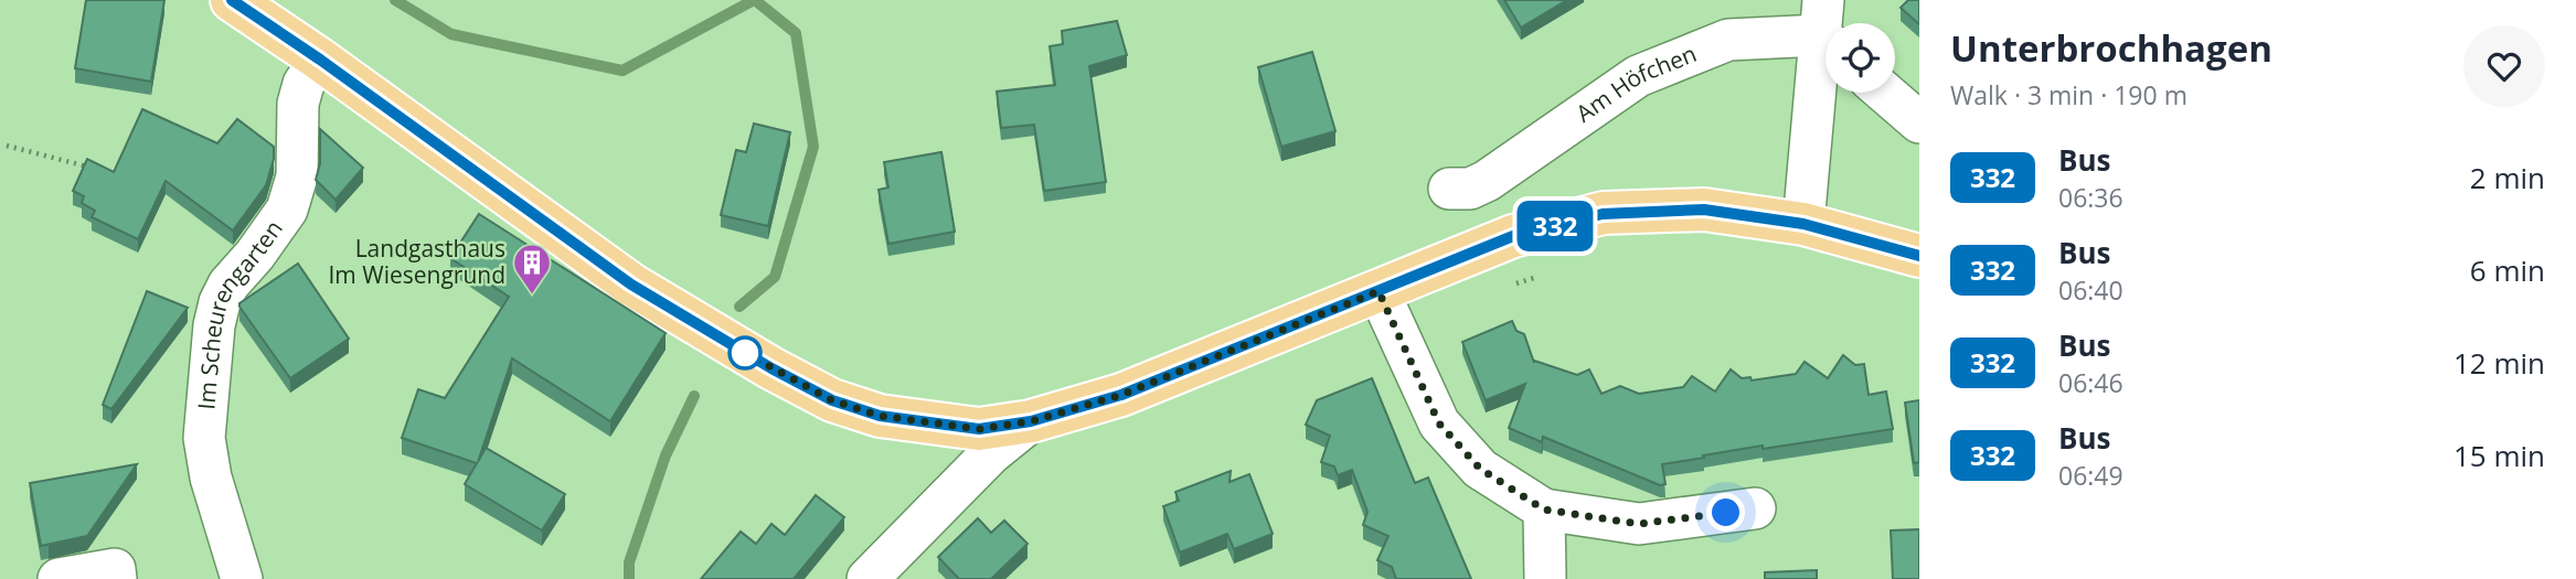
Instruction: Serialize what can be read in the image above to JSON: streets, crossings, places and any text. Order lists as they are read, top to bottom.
{
  "streets": {
    "street": ["Am Höfchen", "Im Scheurengarten"]
  },
  "places": {
    "building": ["Landgasthaus Im Wiesengrund"]
  },
  "lines": ["bus line 332"],
  "page": {
    "on_map": "332",
    "heading": ["Unterbrochhagen", "Walk · 3 min · 190 m"],
    "list": [
      {
        "mark": "332",
        "name": "Bus",
        "note": "06:36",
        "value": "2 min"
      },
      {
        "mark": "332",
        "name": "Bus",
        "note": "06:40",
        "value": "6 min"
      },
      {
        "mark": "332",
        "name": "Bus",
        "note": "06:46",
        "value": "12 min"
      },
      {
        "mark": "332",
        "name": "Bus",
        "note": "06:49",
        "value": "15 min"
      }
    ]
  }
}
